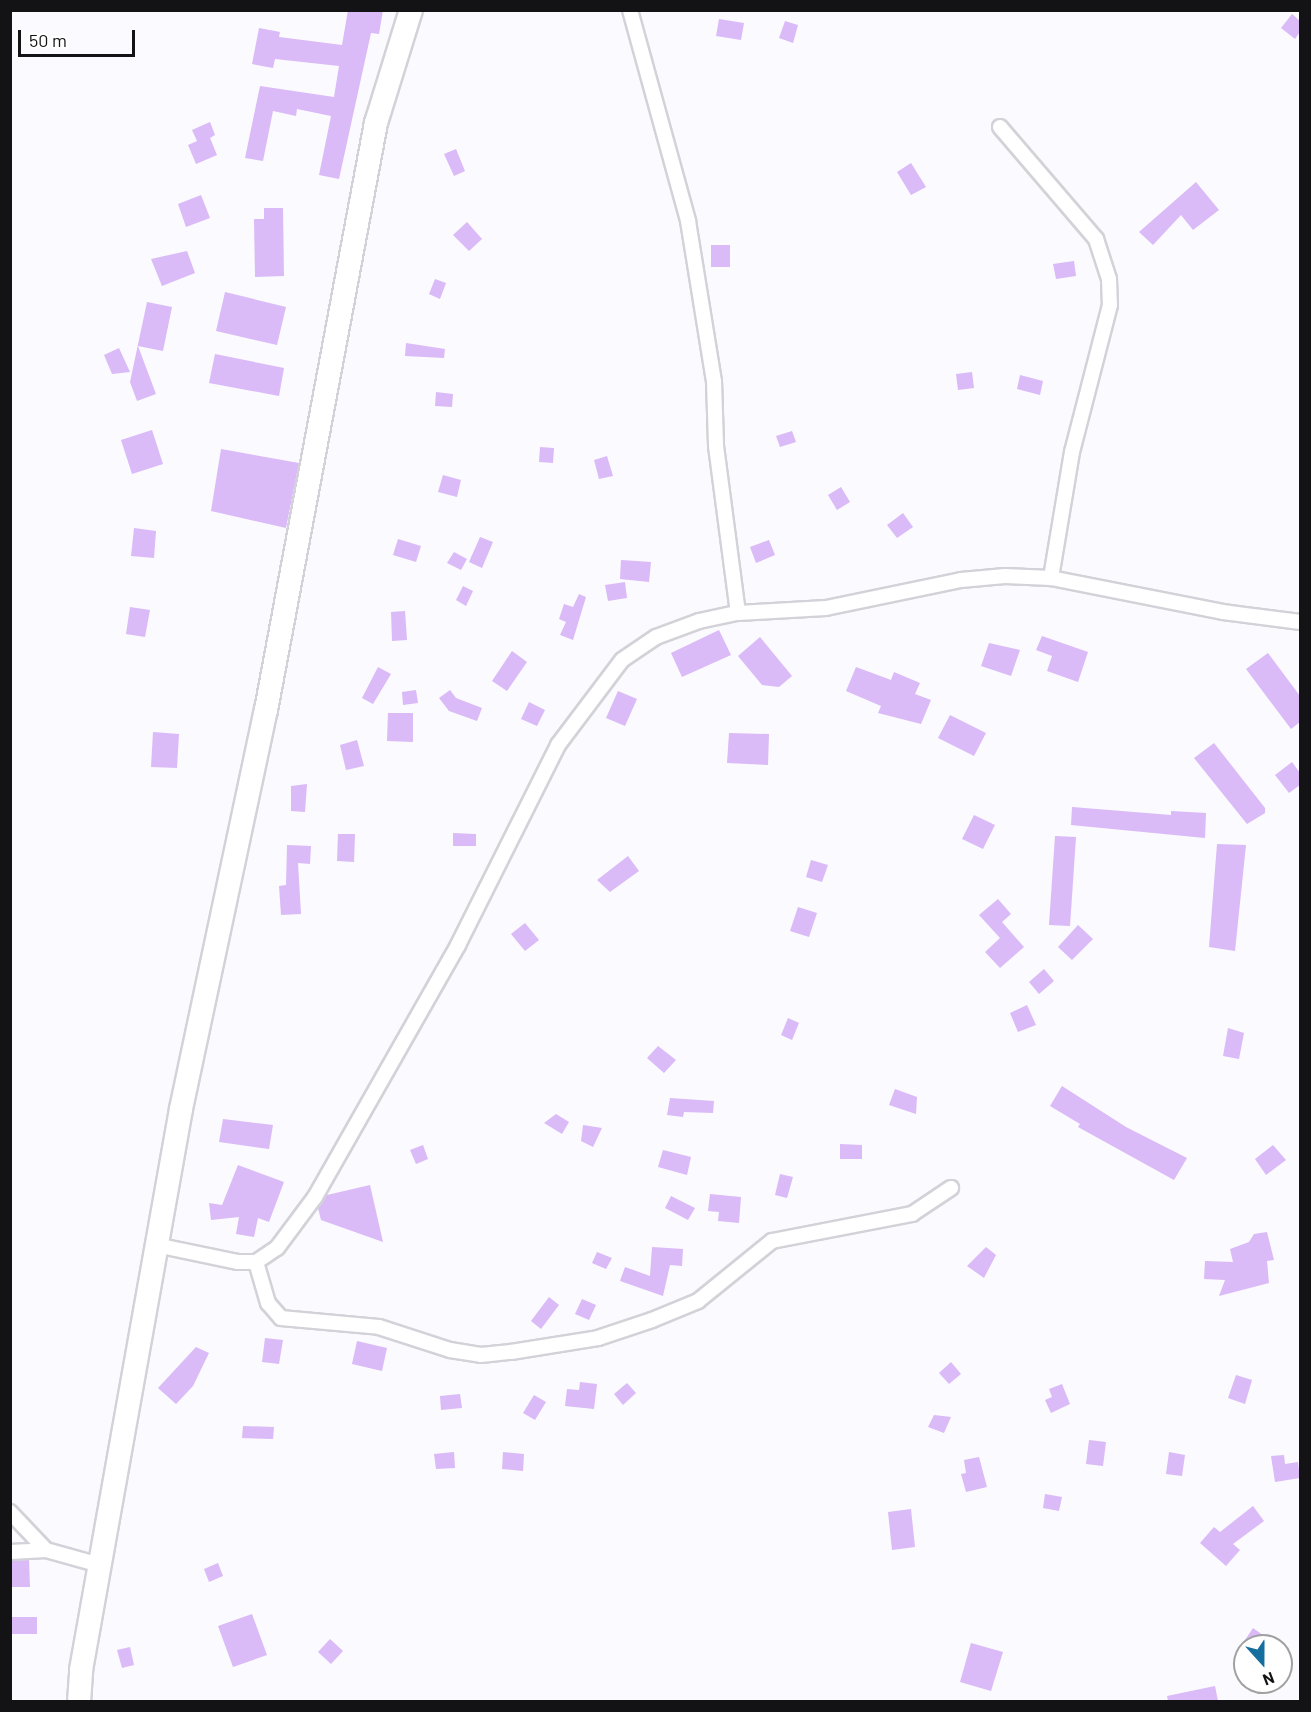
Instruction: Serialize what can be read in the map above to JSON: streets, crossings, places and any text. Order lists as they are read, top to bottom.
{
  "scale_bar": "50 m",
  "north": "bottom"
}
